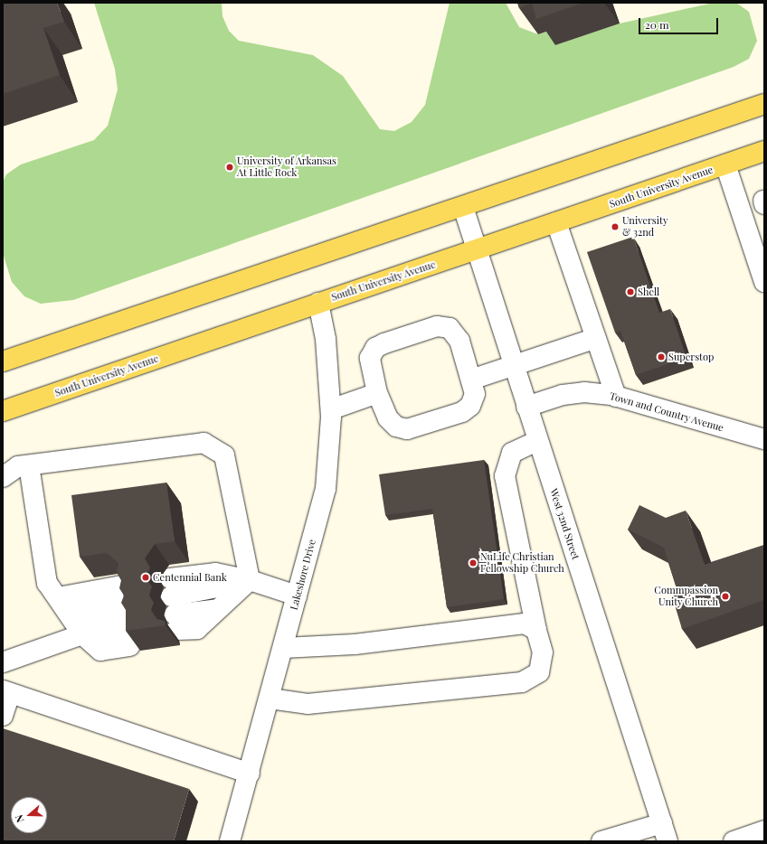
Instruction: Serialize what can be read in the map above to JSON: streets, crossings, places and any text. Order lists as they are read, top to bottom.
{
  "streets": {
    "main road": ["South University Avenue"],
    "street": ["Town and Country Avenue", "West 32nd Street", "Lakeshore Drive"]
  },
  "crossings": [
    ["South University Avenue", "West 32nd Street"],
    ["South University Avenue", "Lakeshore Drive"],
    ["Town and Country Avenue", "West 32nd Street"]
  ],
  "places": [
    "University of Arkansas At Little Rock",
    "University & 32nd",
    "Shell",
    "Superstop",
    "NuLife Christian Fellowship Church",
    "Centennial Bank",
    "Commpassion Unity Church"
  ],
  "scale_bar": "20 m",
  "north": "left"
}
